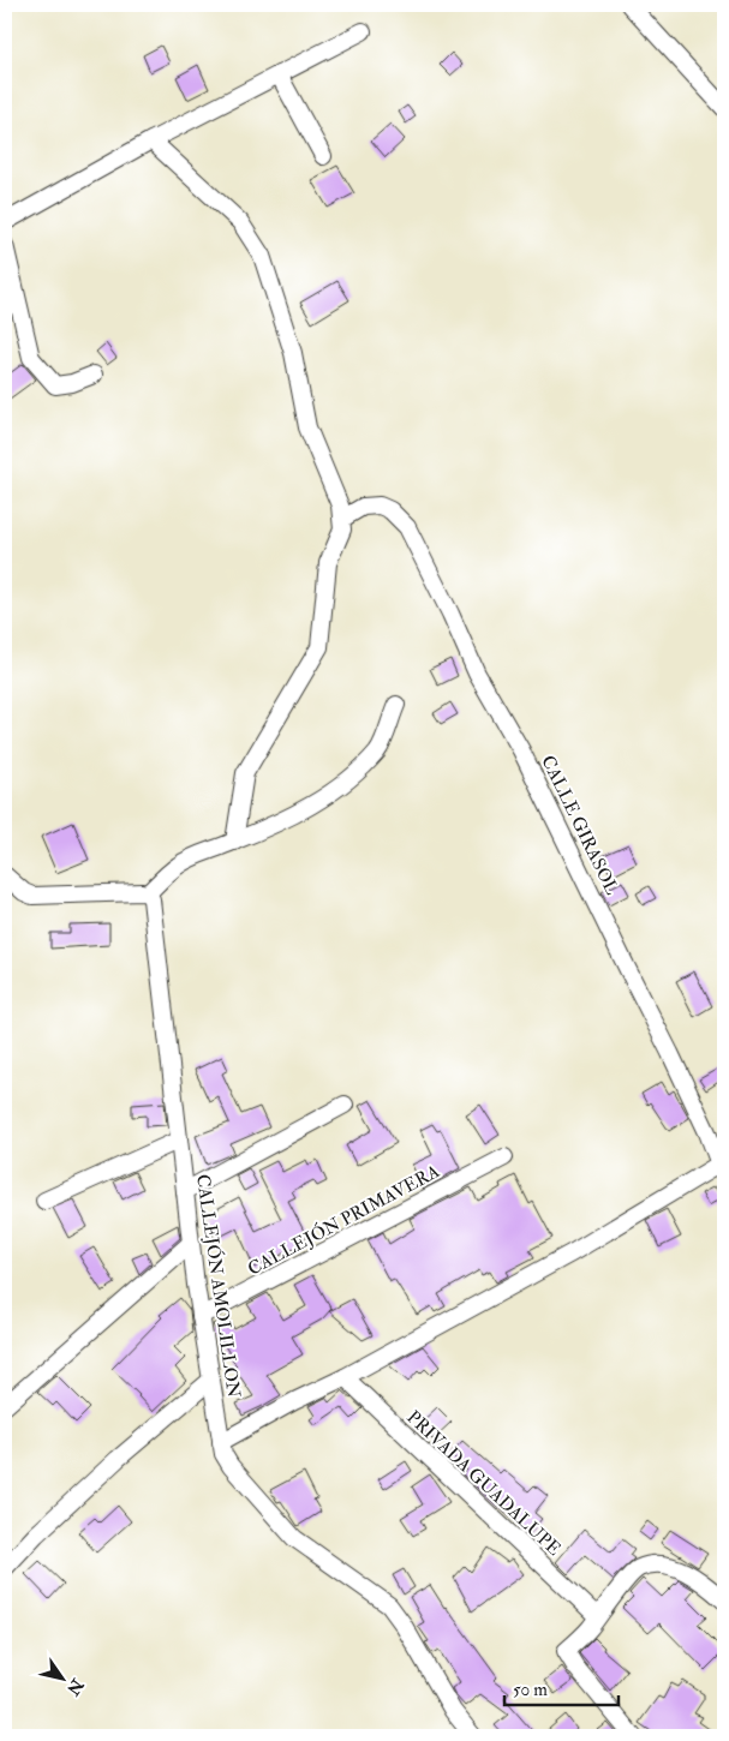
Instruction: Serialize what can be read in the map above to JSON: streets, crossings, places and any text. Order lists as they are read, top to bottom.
{
  "streets": {
    "street": [
      "CALLE GIRASOL",
      "CALLEJÓN PRIMAVERA",
      "CALLEJÓN AMOLILLON",
      "PRIVADA GUADALUPE"
    ]
  },
  "crossings": [
    ["CALLEJÓN PRIMAVERA", "CALLEJÓN AMOLILLON"]
  ],
  "scale_bar": "50 m",
  "north": "bottom right"
}
